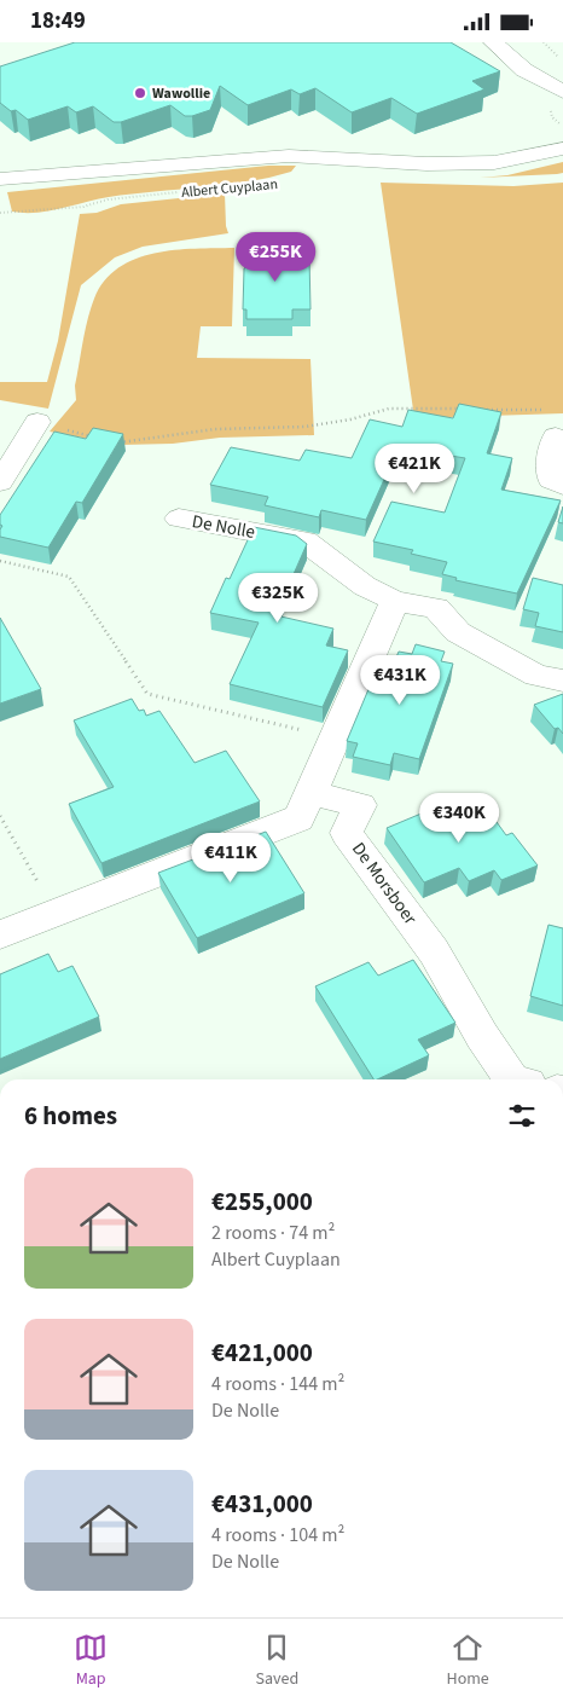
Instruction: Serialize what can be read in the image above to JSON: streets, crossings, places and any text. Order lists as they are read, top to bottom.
{
  "streets": {
    "street": ["Albert Cuyplaan", "De Nolle", "De Morsboer"]
  },
  "places": ["Wawollie"],
  "page": {
    "status": "18:49",
    "price": [
      "€255K",
      "€421K",
      "€325K",
      "€431K",
      "€340K",
      "€411K"
    ],
    "heading": "6 homes",
    "list": [
      {
        "name": "€255,000",
        "note": "2 rooms · 74 m² · Albert Cuyplaan"
      },
      {
        "name": "€421,000",
        "note": "4 rooms · 144 m² · De Nolle"
      },
      {
        "name": "€431,000",
        "note": "4 rooms · 104 m² · De Nolle"
      }
    ],
    "tabs": ["Map", "Saved", "Home"]
  }
}
